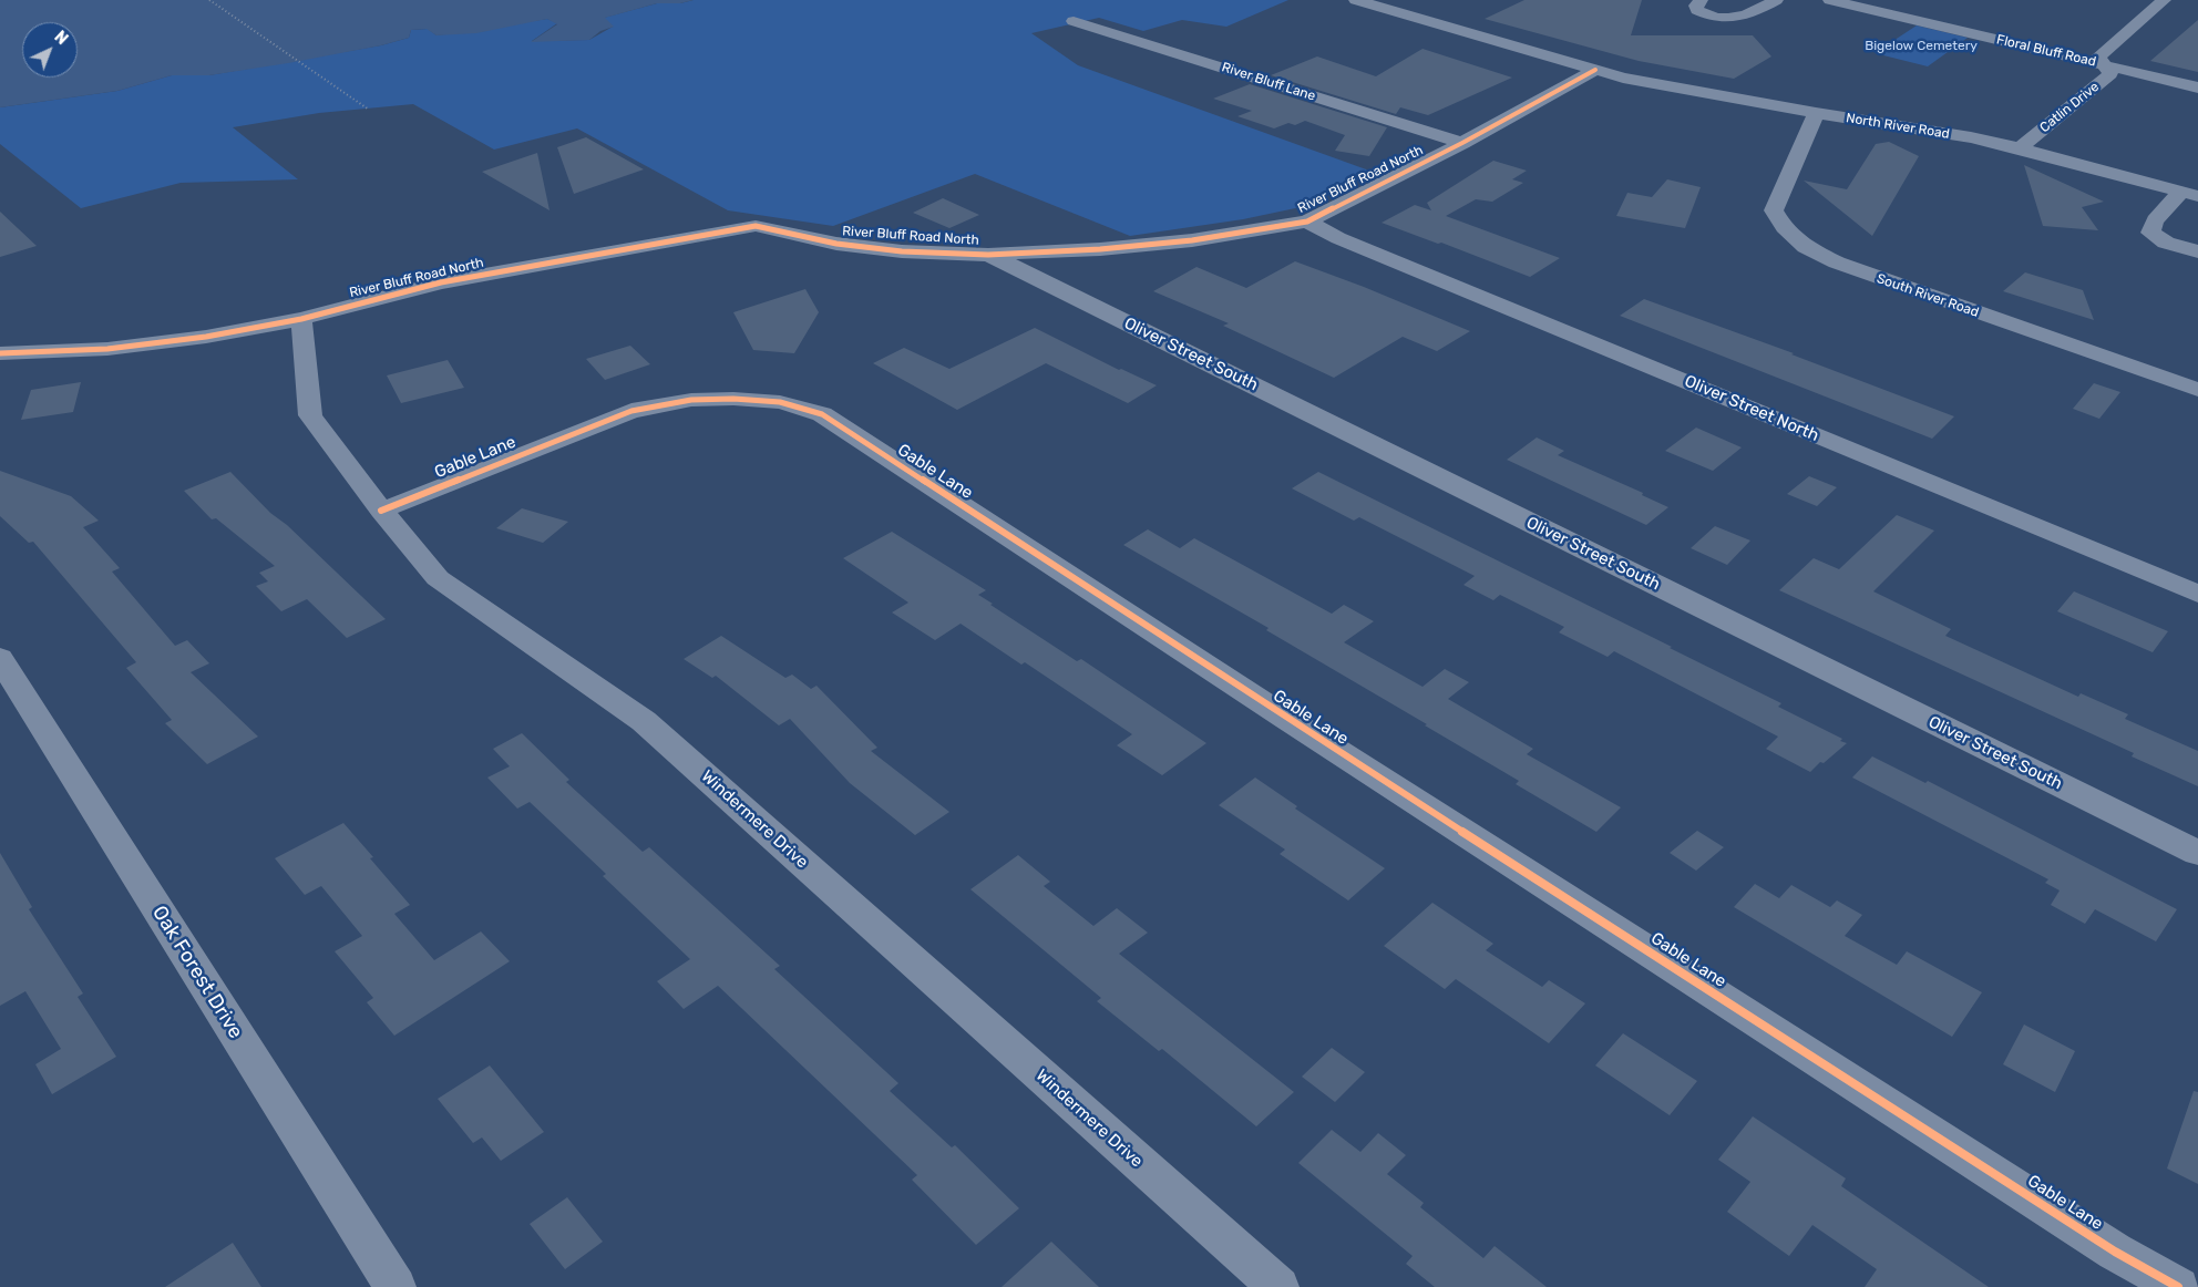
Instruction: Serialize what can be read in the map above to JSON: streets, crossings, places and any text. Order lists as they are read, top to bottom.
{
  "streets": {
    "street": [
      "Floral Bluff Road",
      "River Bluff Lane",
      "Catlin Drive",
      "North River Road",
      "River Bluff Road North",
      "South River Road",
      "Oliver Street South",
      "Oliver Street North",
      "Gable Lane",
      "Windermere Drive",
      "Oak Forest Drive"
    ]
  },
  "crossings": [
    ["Floral Bluff Road", "Catlin Drive"],
    ["River Bluff Lane", "River Bluff Road North"],
    ["Catlin Drive", "North River Road"],
    ["North River Road", "River Bluff Road North"],
    ["North River Road", "South River Road"],
    ["River Bluff Road North", "Oliver Street South"],
    ["River Bluff Road North", "Oliver Street North"],
    ["River Bluff Road North", "Windermere Drive"],
    ["Gable Lane", "Windermere Drive"]
  ],
  "parks": ["Bigelow Cemetery"],
  "north": "top right"
}
